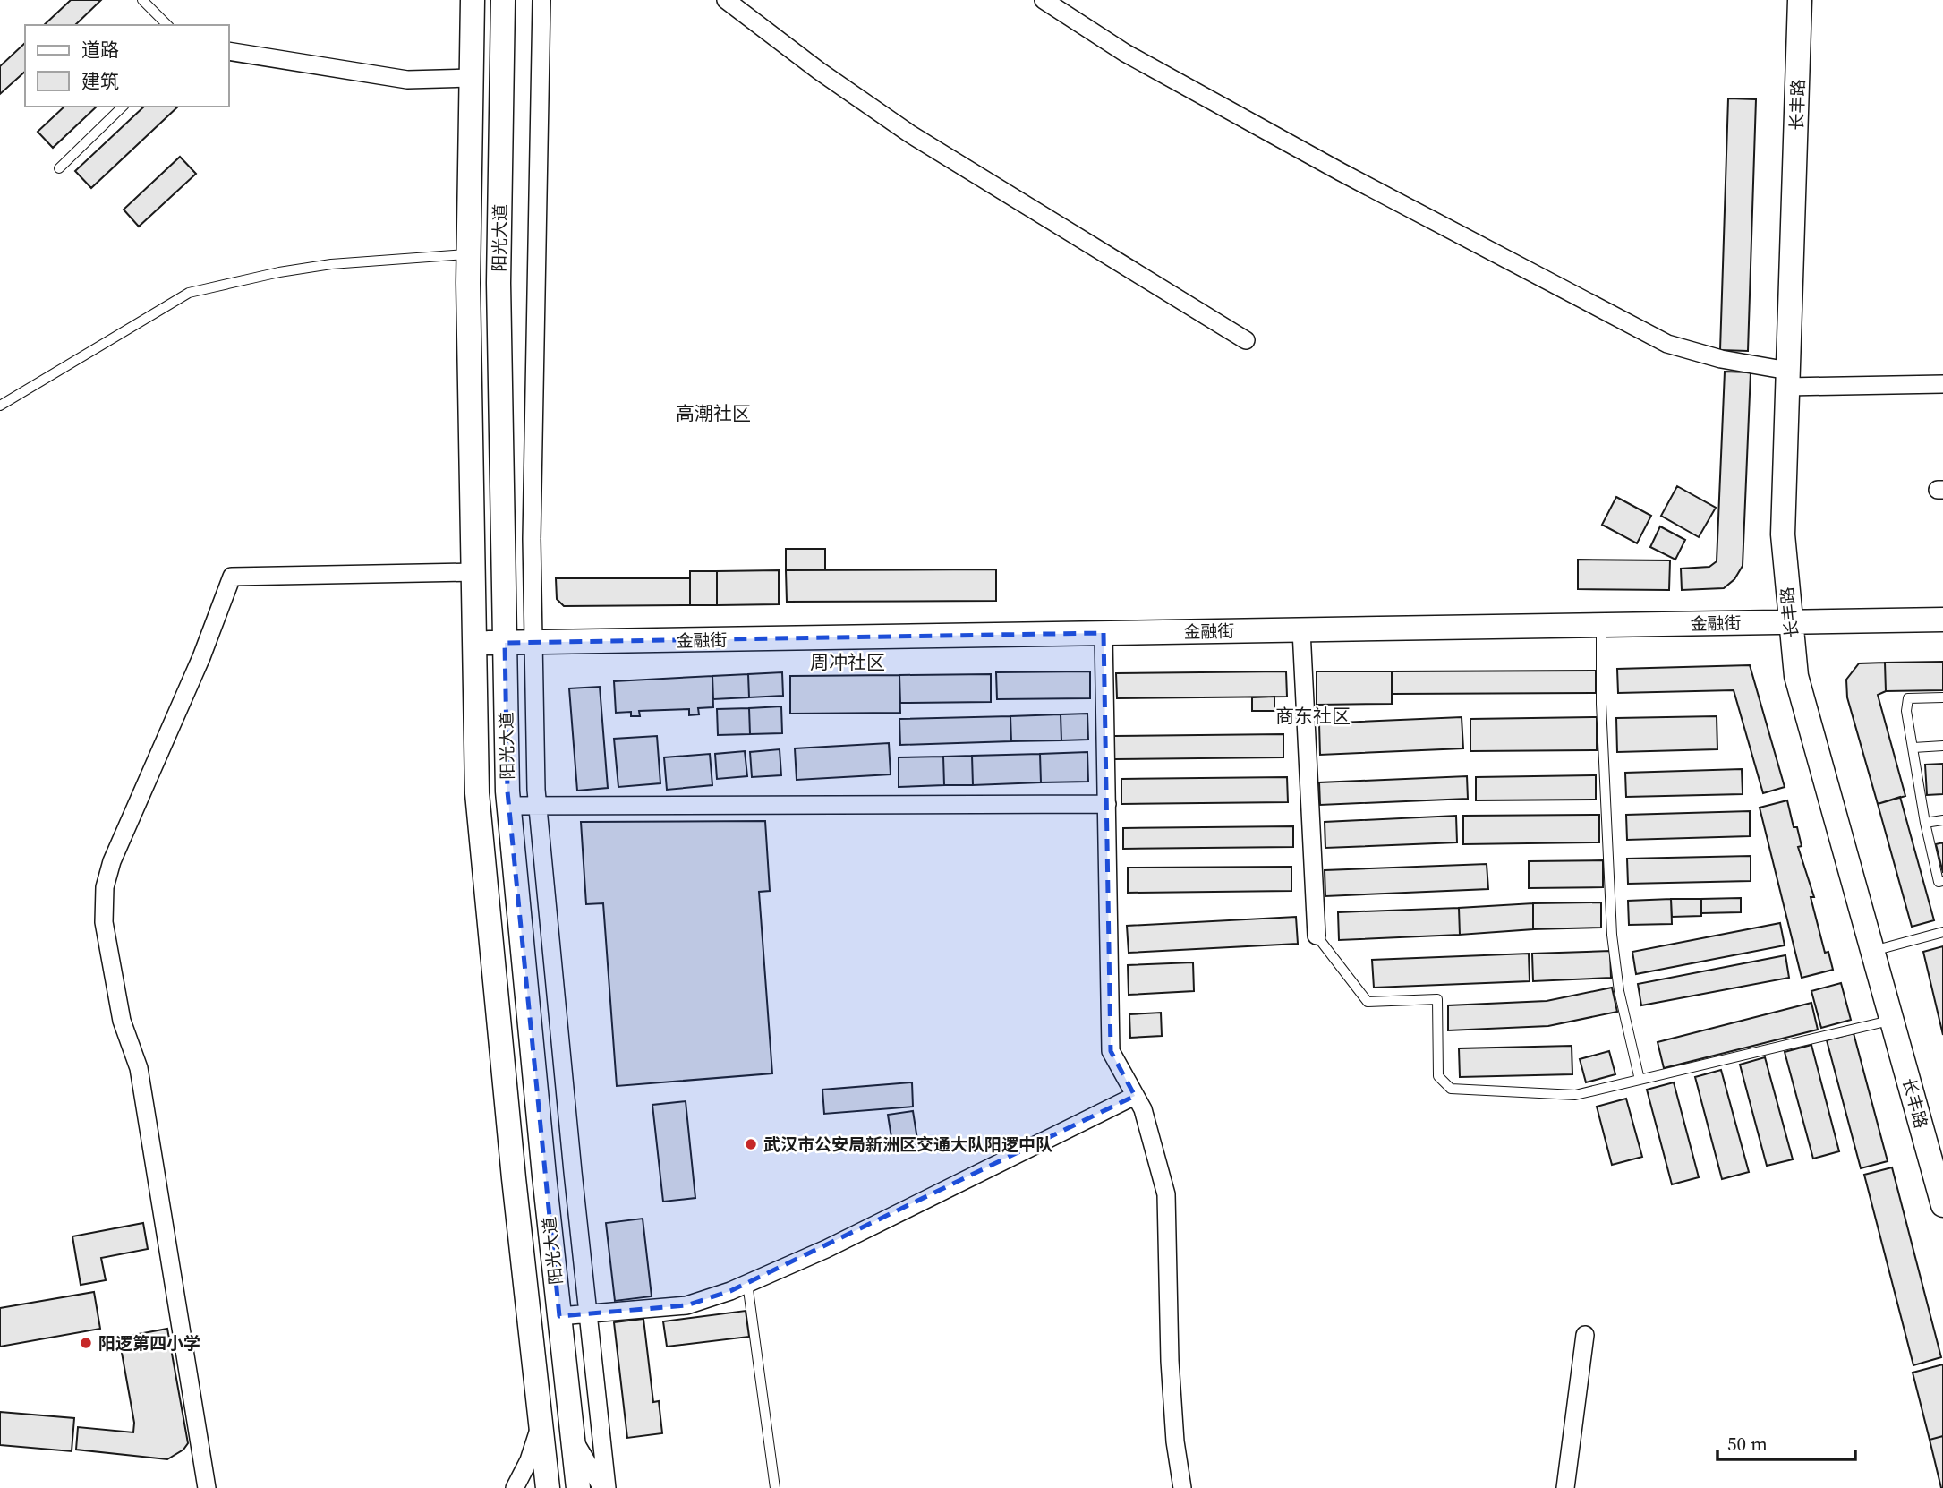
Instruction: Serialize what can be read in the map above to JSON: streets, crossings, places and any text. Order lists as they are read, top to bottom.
{
  "streets": {
    "main road": ["长丰路", "阳光大道", "金融街"]
  },
  "crossings": [
    ["长丰路", "金融街"],
    ["阳光大道", "金融街"]
  ],
  "districts": ["高潮社区", "周冲社区", "商东社区"],
  "places": ["武汉市公安局新洲区交通大队阳逻中队", "阳逻第四小学"],
  "legend": ["道路", "建筑"],
  "scale_bar": "50 m"
}
